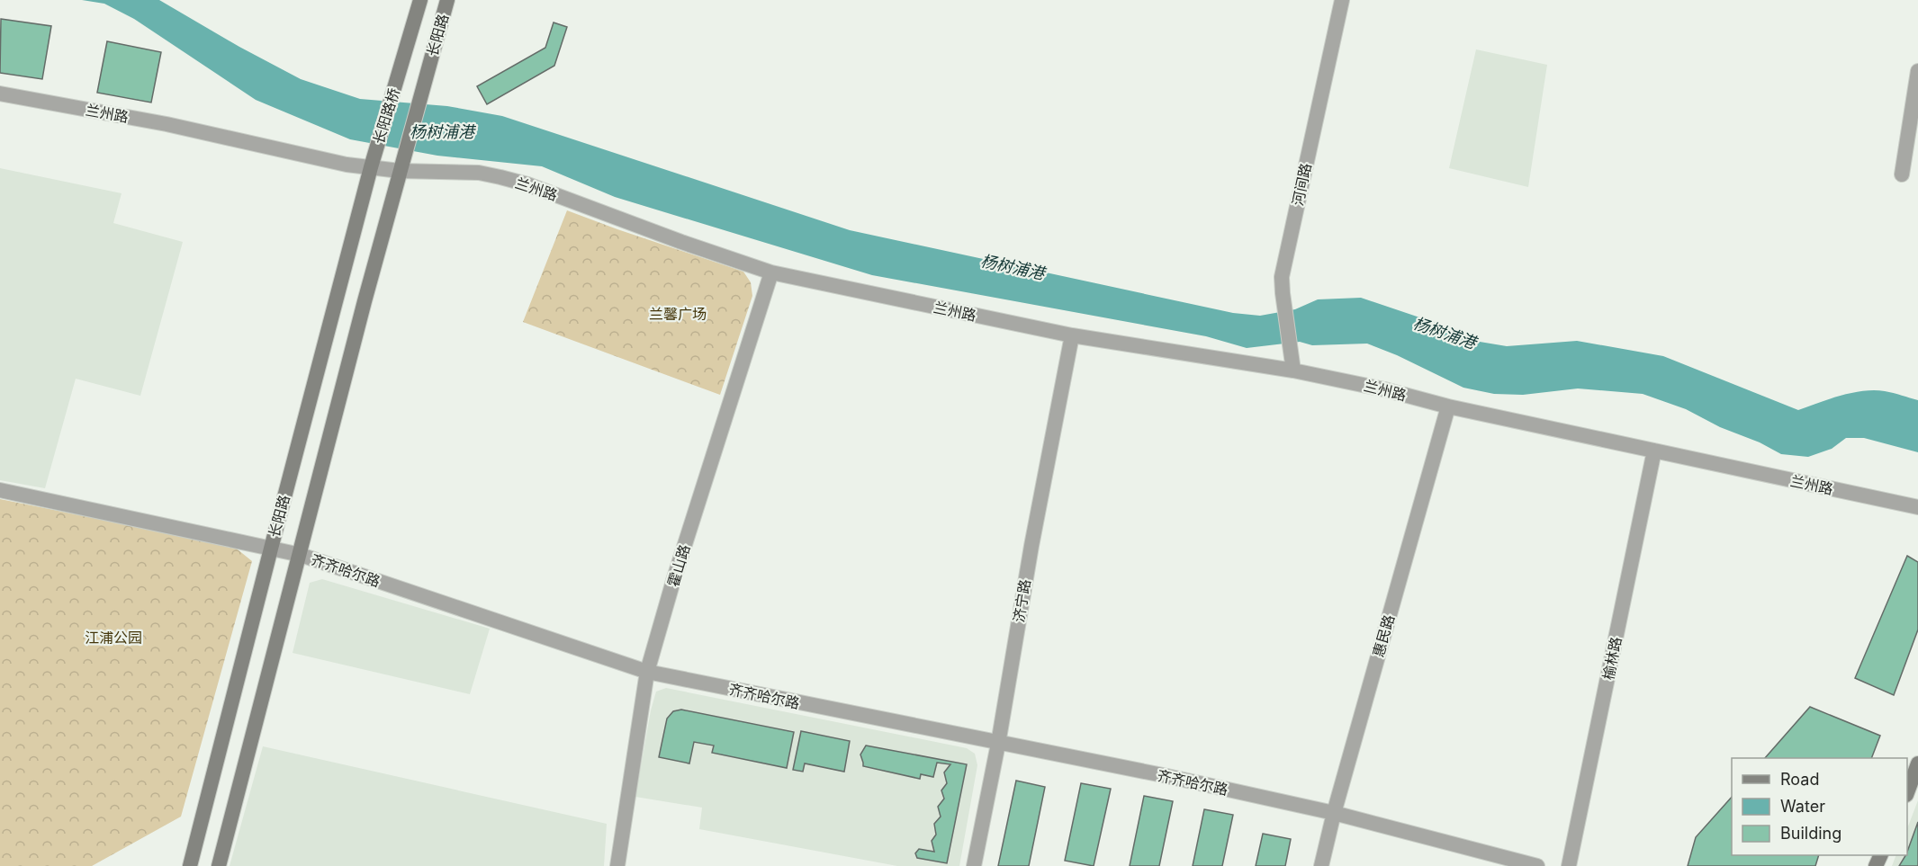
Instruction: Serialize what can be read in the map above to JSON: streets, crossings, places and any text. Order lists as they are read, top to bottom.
{
  "streets": {
    "main road": ["长阳路", "长阳路桥"],
    "street": [
      "兰州路",
      "河间路",
      "霍山路",
      "齐齐哈尔路",
      "济宁路",
      "惠民路",
      "榆林路"
    ]
  },
  "crossings": [
    ["长阳路", "兰州路"],
    ["长阳路", "长阳路桥"],
    ["长阳路", "齐齐哈尔路"],
    ["兰州路", "长阳路桥"],
    ["兰州路", "河间路"],
    ["兰州路", "霍山路"],
    ["兰州路", "济宁路"],
    ["兰州路", "惠民路"],
    ["兰州路", "榆林路"],
    ["霍山路", "齐齐哈尔路"],
    ["齐齐哈尔路", "济宁路"],
    ["齐齐哈尔路", "惠民路"]
  ],
  "water": ["杨树浦港"],
  "parks": ["兰馨广场", "江浦公园"],
  "legend": ["Road", "Water", "Building"]
}
